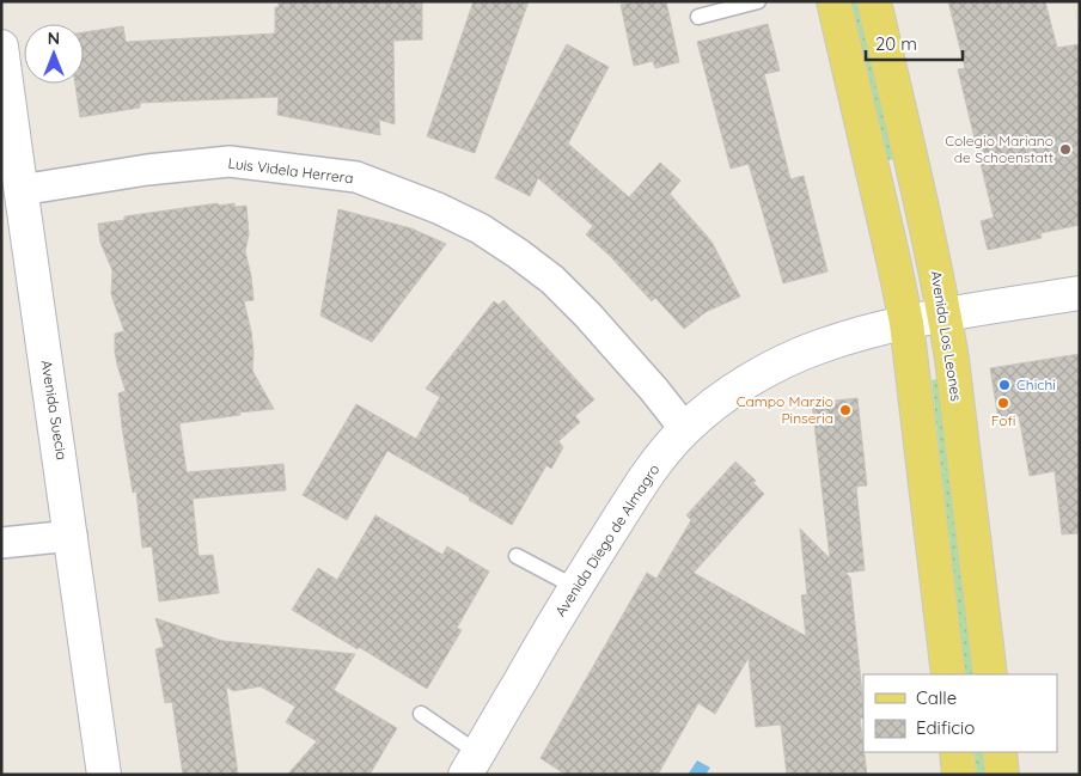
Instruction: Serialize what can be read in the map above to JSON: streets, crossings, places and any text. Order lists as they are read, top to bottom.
{
  "streets": {
    "main road": ["Avenida Los Leones"],
    "street": ["Luis Videla Herrera", "Avenida Suecia", "Avenida Diego de Almagro"]
  },
  "crossings": [
    ["Luis Videla Herrera", "Avenida Suecia"],
    ["Luis Videla Herrera", "Avenida Diego de Almagro"],
    ["Avenida Los Leones", "Avenida Diego de Almagro"]
  ],
  "places": [
    "Colegio Mariano de Schoenstatt",
    "Chichi",
    "Fofi",
    "Campo Marzio Pinseria"
  ],
  "legend": ["Calle", "Edificio"],
  "scale_bar": "20 m",
  "north": "top"
}
